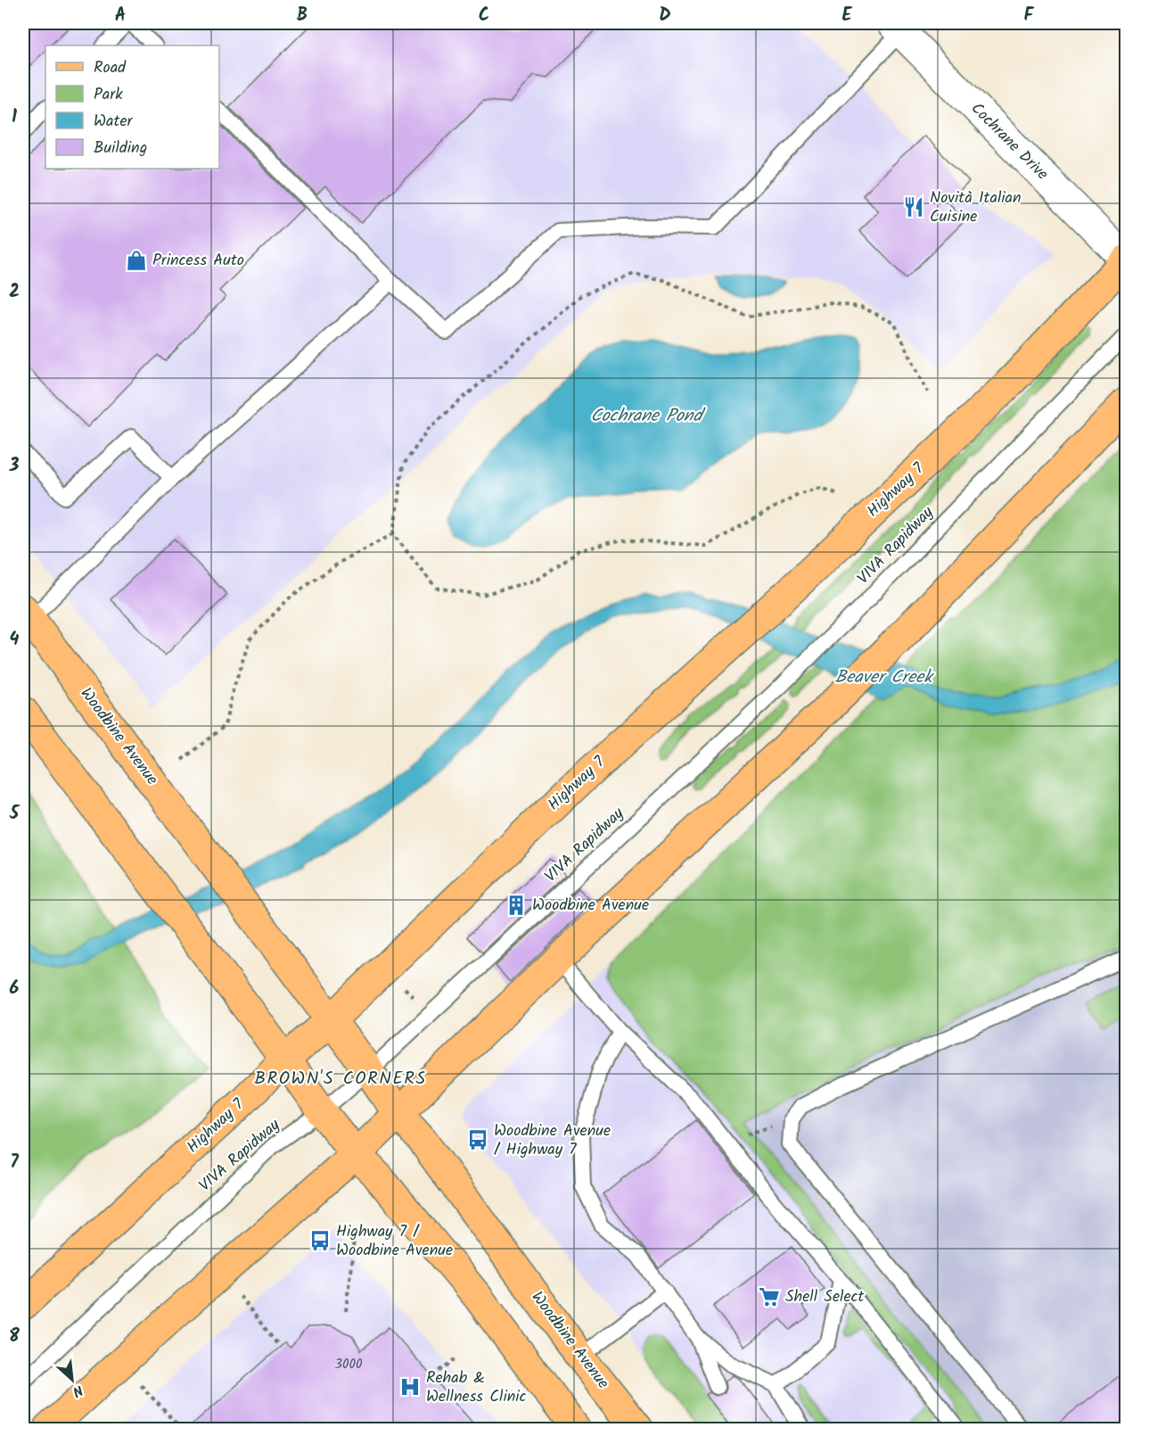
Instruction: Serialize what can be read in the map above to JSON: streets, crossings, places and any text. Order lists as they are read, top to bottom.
{
  "streets": {
    "main road": ["Highway 7", "Woodbine Avenue"],
    "street": ["Cochrane Drive"],
    "lane": ["VIVA Rapidway"]
  },
  "crossings": [
    ["Cochrane Drive", "Highway 7"],
    ["Highway 7", "Woodbine Avenue"],
    ["VIVA Rapidway", "Woodbine Avenue"]
  ],
  "districts": ["BROWN'S CORNERS"],
  "water": ["Cochrane Pond", "Beaver Creek"],
  "places": {
    "restaurant": ["Novità Italian Cuisine"],
    "shop": ["Princess Auto"],
    "building": ["Woodbine Avenue"],
    "bus stop": ["Woodbine Avenue / Highway 7", "Highway 7 / Woodbine Avenue"],
    "supermarket": ["Shell Select"],
    "hospital": ["Rehab & Wellness Clinic"]
  },
  "house_numbers": ["3000"],
  "legend": [
    "Road",
    "Park",
    "Water",
    "Building"
  ],
  "north": "bottom right",
  "grid": {
    "columns": [
      "A",
      "B",
      "C",
      "D",
      "E",
      "F"
    ],
    "rows": [
      "1",
      "2",
      "3",
      "4",
      "5",
      "6",
      "7",
      "8"
    ]
  }
}
